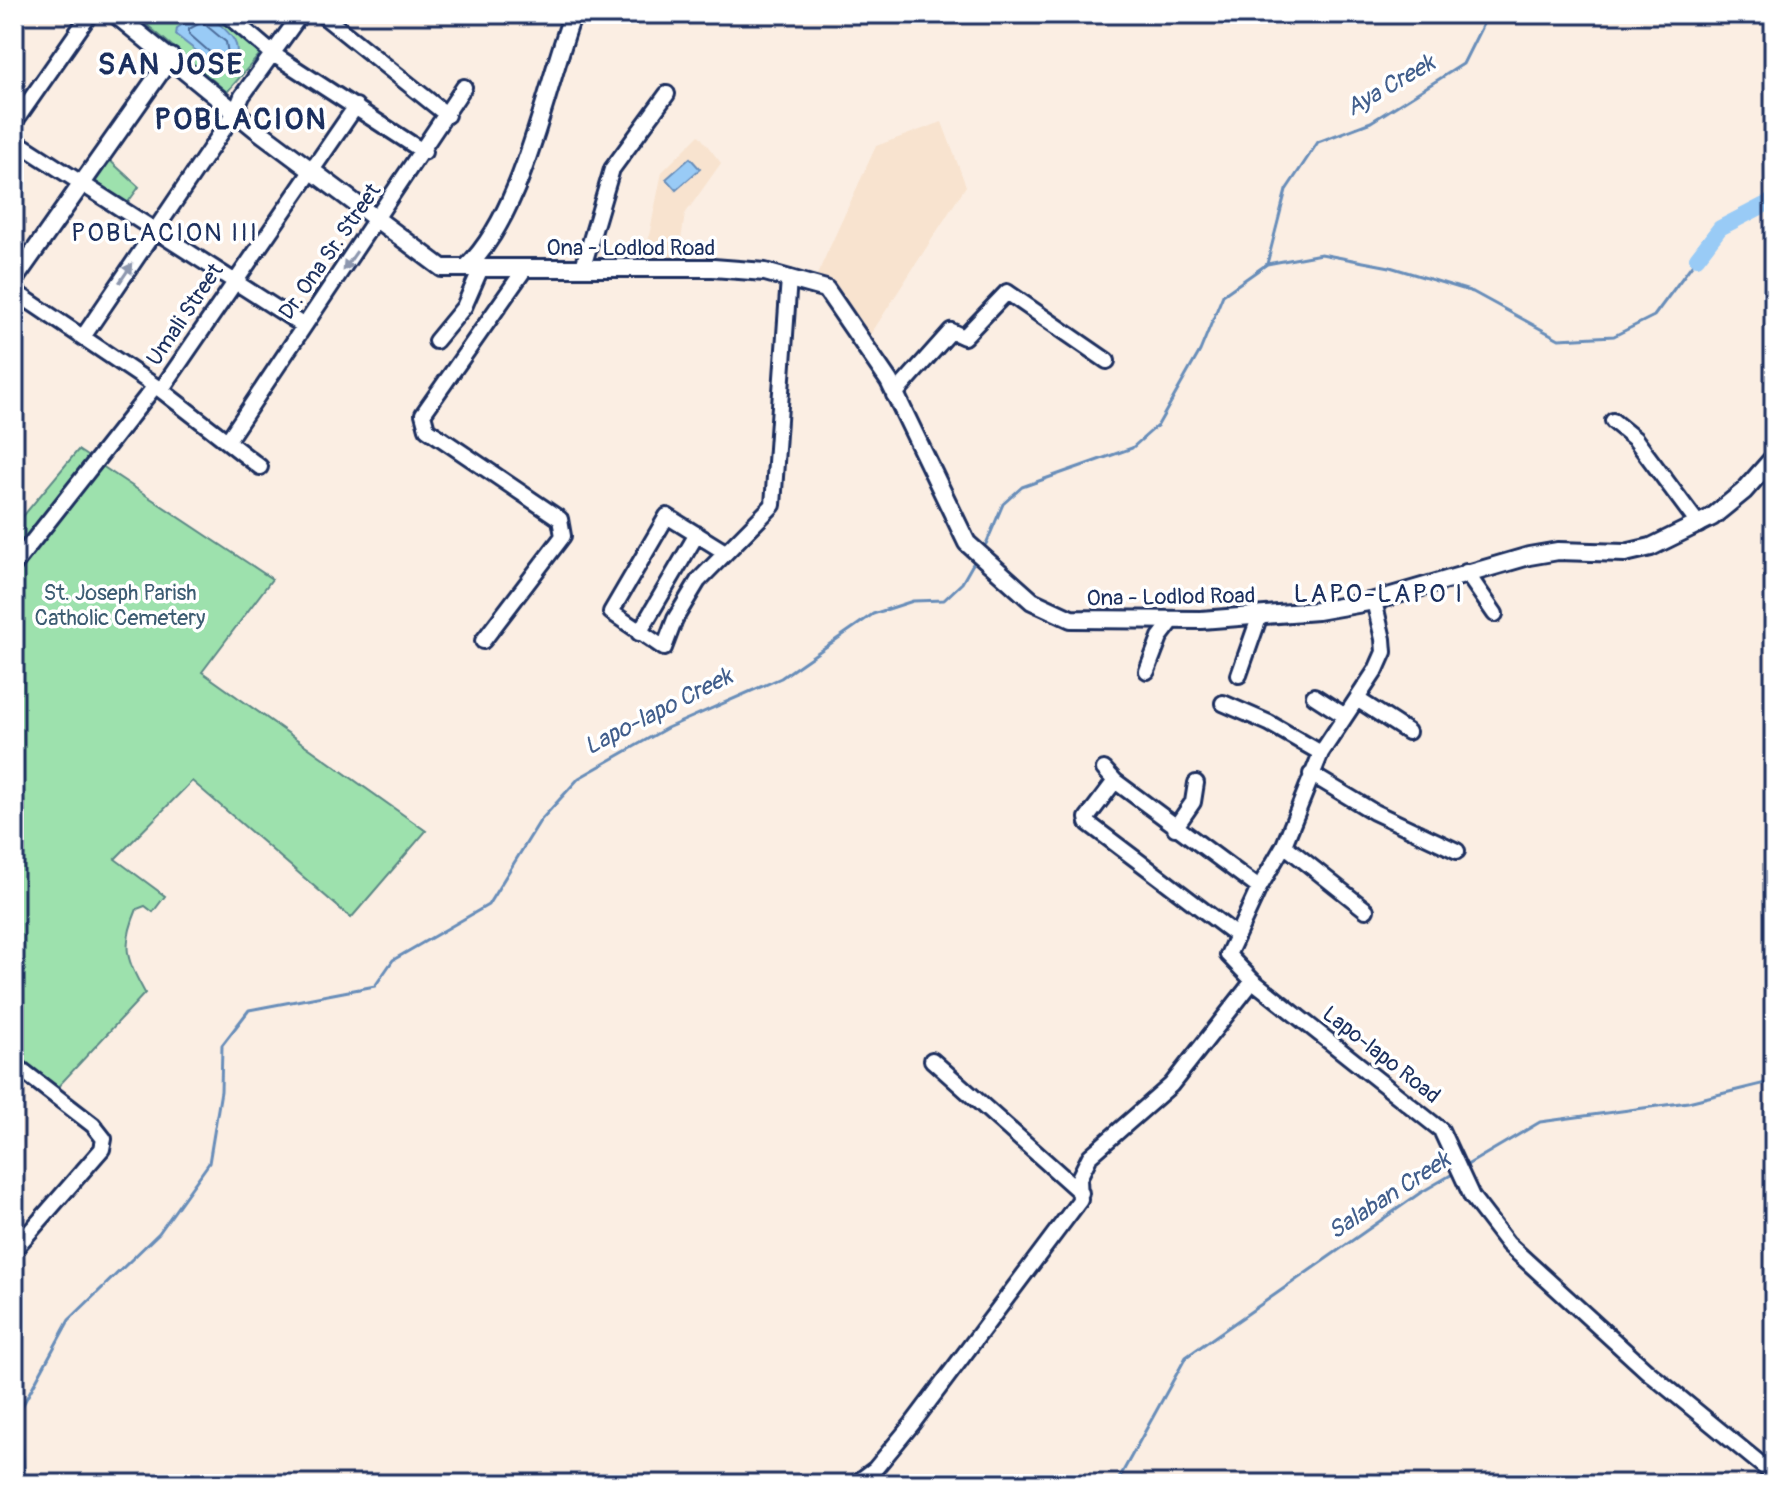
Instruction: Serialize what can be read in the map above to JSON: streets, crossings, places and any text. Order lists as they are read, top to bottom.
{
  "streets": {
    "main road": ["Ona - Lodlod Road"],
    "street": ["Dr. Ona Sr. Street", "Umali Street", "Lapo-lapo Road"]
  },
  "crossings": [
    ["Ona - Lodlod Road", "Dr. Ona Sr. Street"],
    ["Ona - Lodlod Road", "Umali Street"]
  ],
  "districts": [
    "SAN JOSE",
    "POBLACION",
    "POBLACION III",
    "LAPO-LAPO I"
  ],
  "water": ["Aya Creek", "Lapo-lapo Creek", "Salaban Creek"],
  "parks": ["St. Joseph Parish Catholic Cemetery"]
}
